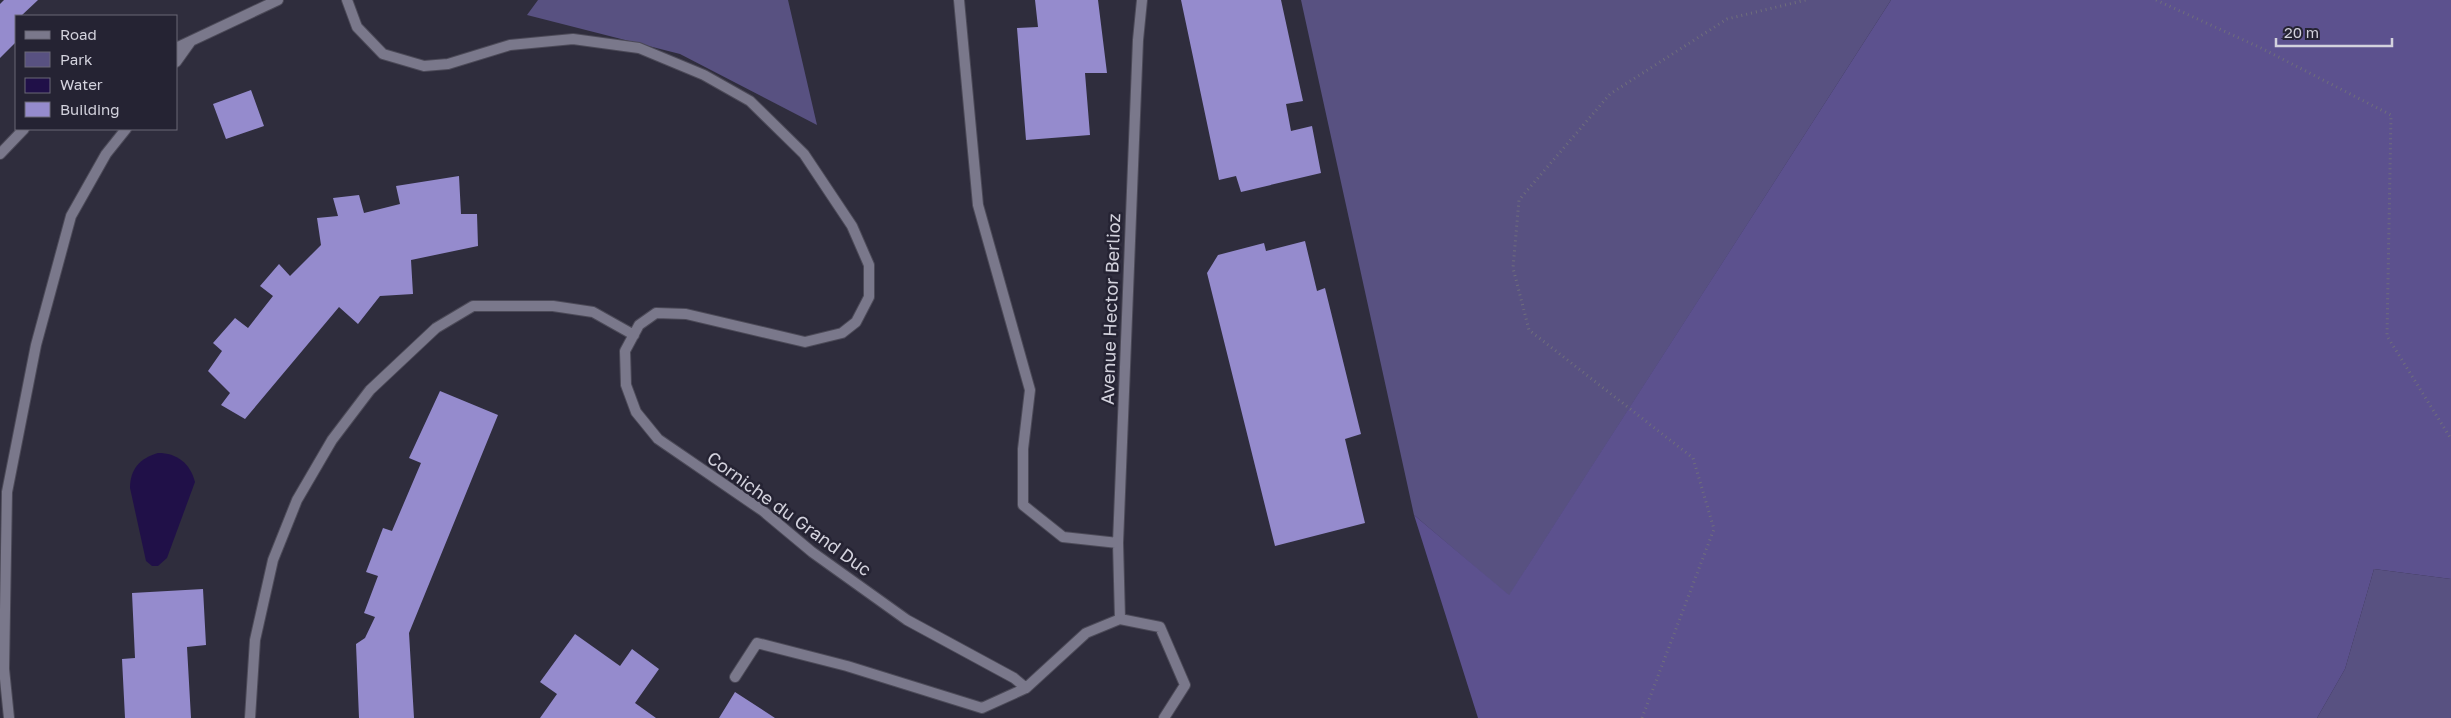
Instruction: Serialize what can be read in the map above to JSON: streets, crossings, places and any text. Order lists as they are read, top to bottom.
{
  "streets": {
    "street": ["Avenue Hector Berlioz", "Corniche du Grand Duc"]
  },
  "legend": [
    "Road",
    "Park",
    "Water",
    "Building"
  ],
  "scale_bar": "20 m"
}
